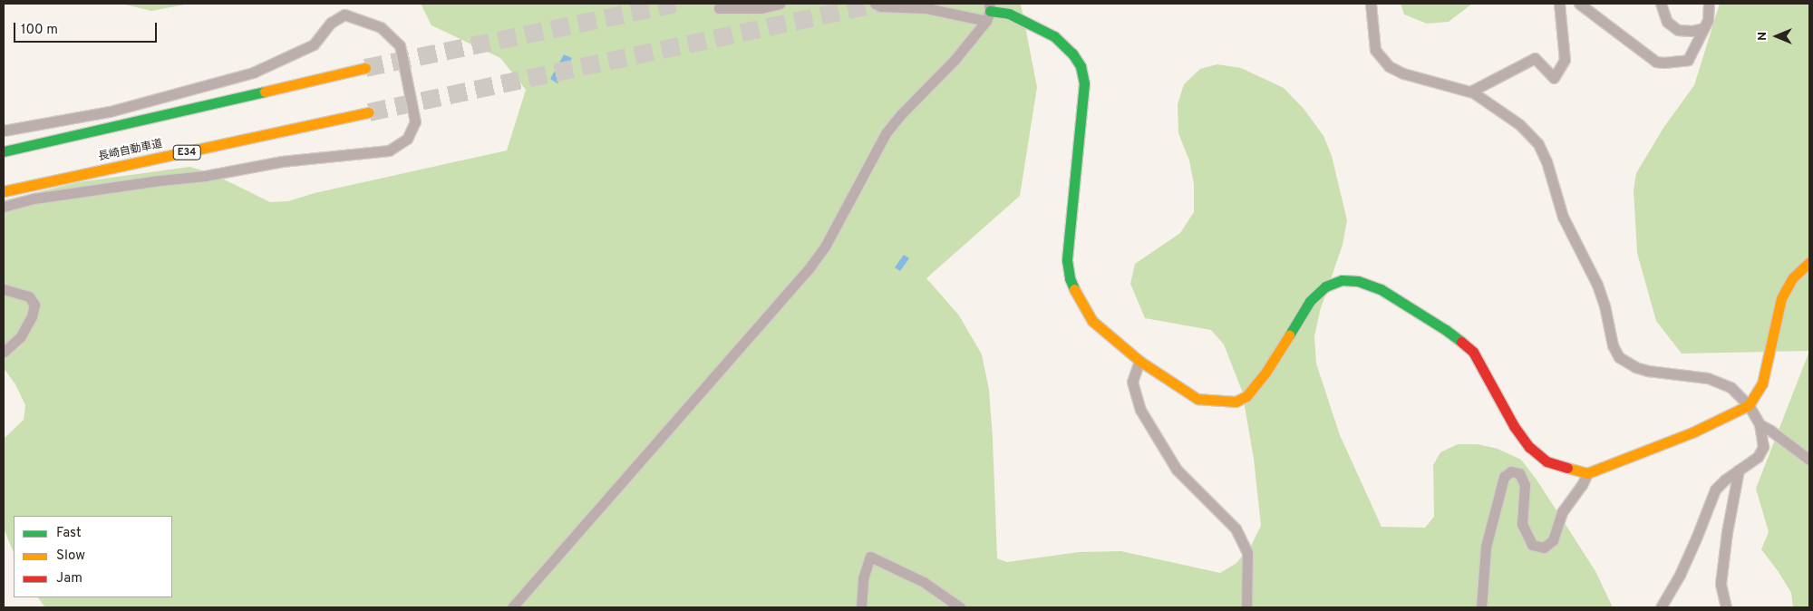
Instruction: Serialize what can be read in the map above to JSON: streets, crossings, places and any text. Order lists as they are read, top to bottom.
{
  "streets": {
    "main road": ["長崎自動車道", "E34"]
  },
  "legend": ["Fast", "Slow", "Jam"],
  "scale_bar": "100 m",
  "north": "left"
}
